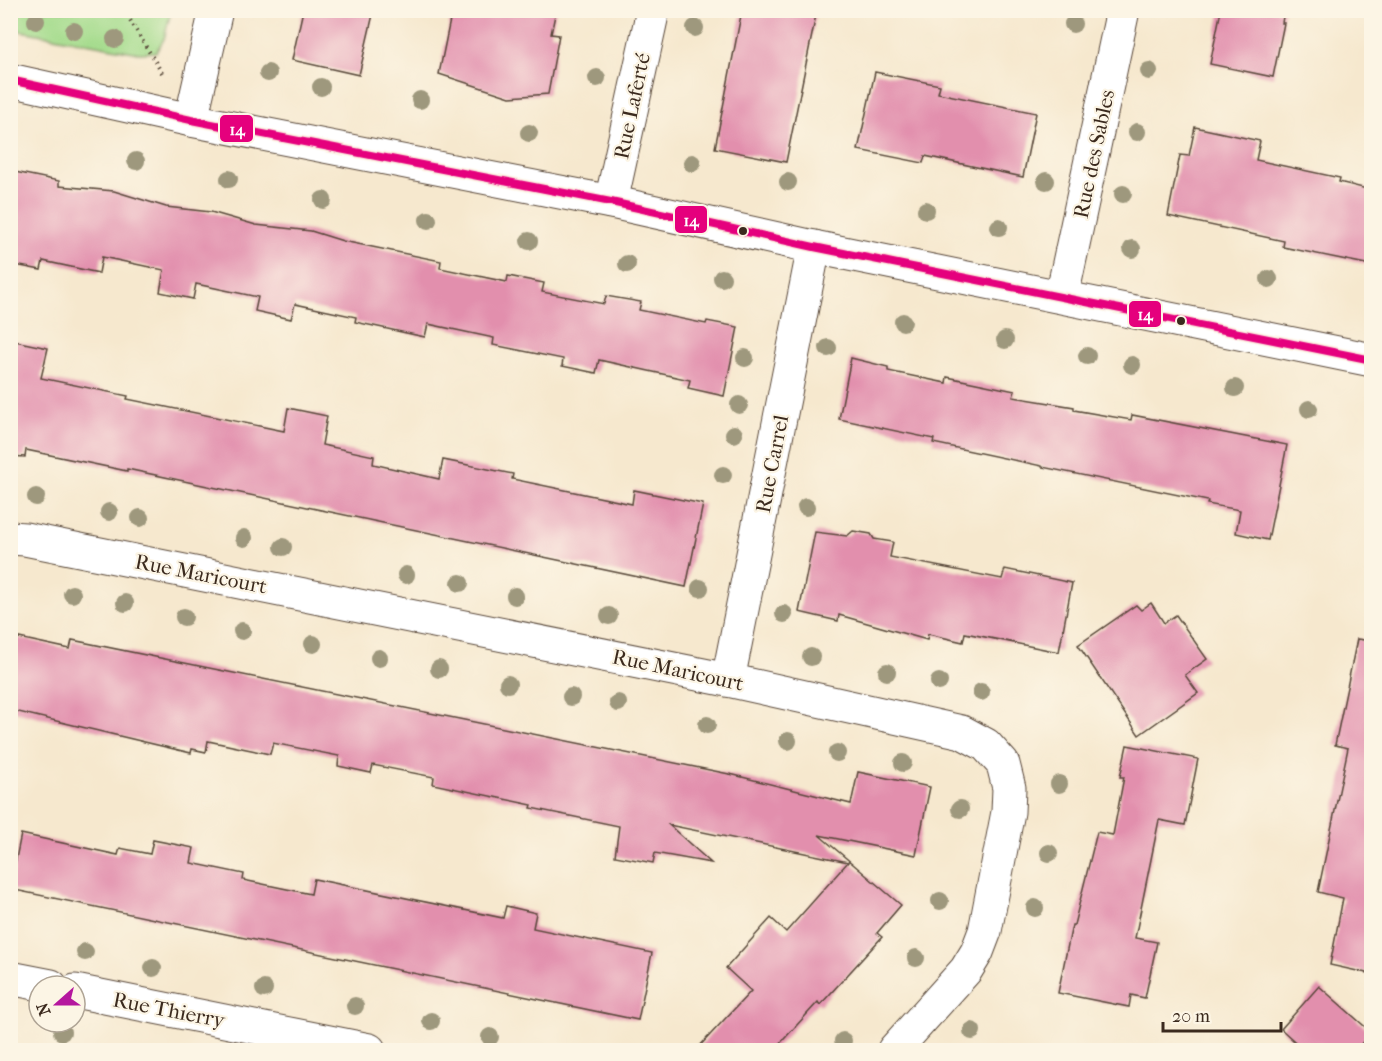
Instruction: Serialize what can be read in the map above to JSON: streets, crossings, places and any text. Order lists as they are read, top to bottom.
{
  "streets": {
    "street": [
      "Rue Laferté",
      "Rue des Sables",
      "Rue Carrel",
      "Rue Maricourt",
      "Rue Thierry"
    ]
  },
  "crossings": [
    ["Rue Carrel", "Rue Maricourt"]
  ],
  "lines": ["transit line 14"],
  "scale_bar": "20 m",
  "north": "left"
}
